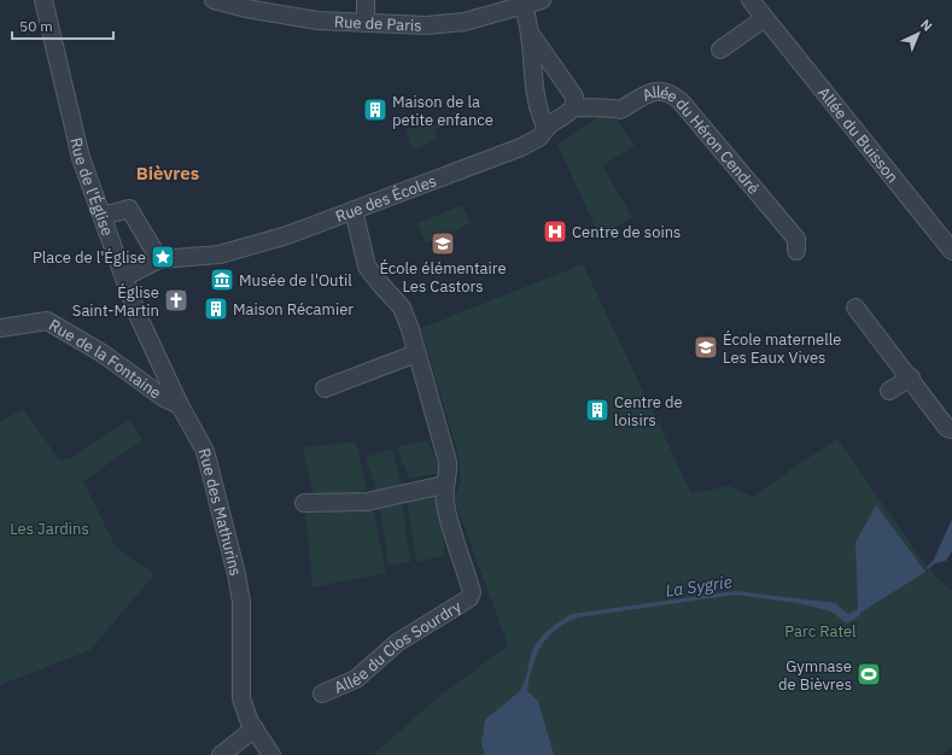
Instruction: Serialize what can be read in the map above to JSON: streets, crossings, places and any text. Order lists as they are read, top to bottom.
{
  "streets": {
    "street": [
      "Rue de Paris",
      "Allée du Buisson",
      "Allée du Héron Cendré",
      "Rue de l'Église",
      "Rue des Écoles",
      "Rue de la Fontaine",
      "Rue des Mathurins",
      "Allée du Clos Sourdry"
    ]
  },
  "crossings": [
    ["Allée du Héron Cendré", "Rue des Écoles"],
    ["Rue de l'Église", "Rue des Mathurins"],
    ["Rue des Écoles", "Allée du Clos Sourdry"],
    ["Rue de la Fontaine", "Rue des Mathurins"]
  ],
  "districts": ["Bièvres"],
  "water": ["La Sygrie"],
  "parks": ["Les Jardins", "Parc Ratel"],
  "places": {
    "building": ["Maison de la petite enfance", "Maison Récamier", "Centre de loisirs"],
    "hospital": ["Centre de soins"],
    "school or university": ["École élémentaire Les Castors", "École maternelle Les Eaux Vives"],
    "place": ["Place de l'Église"],
    "museum": ["Musée de l'Outil"],
    "church": ["Église Saint-Martin"],
    "sports": ["Gymnase de Bièvres"]
  },
  "scale_bar": "50 m",
  "north": "top right"
}
